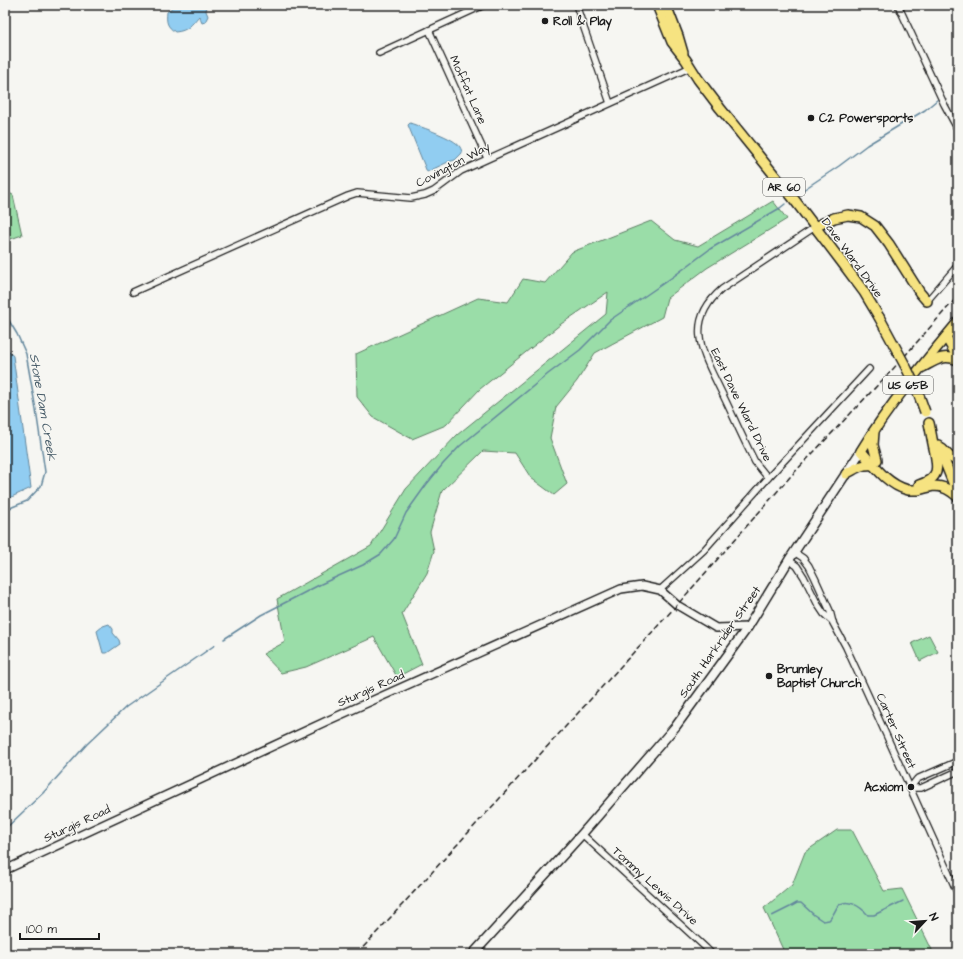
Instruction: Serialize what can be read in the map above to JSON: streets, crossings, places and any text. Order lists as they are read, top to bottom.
{
  "streets": {
    "main road": [
      "AR 60",
      "Dave Ward Drive",
      "US 65B",
      "South Harkrider Street"
    ],
    "street": [
      "Moffat Lane",
      "Covington Way",
      "East Dave Ward Drive",
      "Sturgis Road",
      "Carter Street",
      "Tommy Lewis Drive"
    ]
  },
  "crossings": [
    ["Moffat Lane", "Covington Way"],
    ["Covington Way", "Dave Ward Drive"],
    ["Dave Ward Drive", "East Dave Ward Drive"],
    ["South Harkrider Street", "Carter Street"],
    ["South Harkrider Street", "Tommy Lewis Drive"]
  ],
  "water": ["Stone Dam Creek"],
  "places": [
    "Roll & Play",
    "C2 Powersports",
    "Brumley Baptist Church",
    "Acxiom"
  ],
  "scale_bar": "100 m",
  "north": "top right"
}
